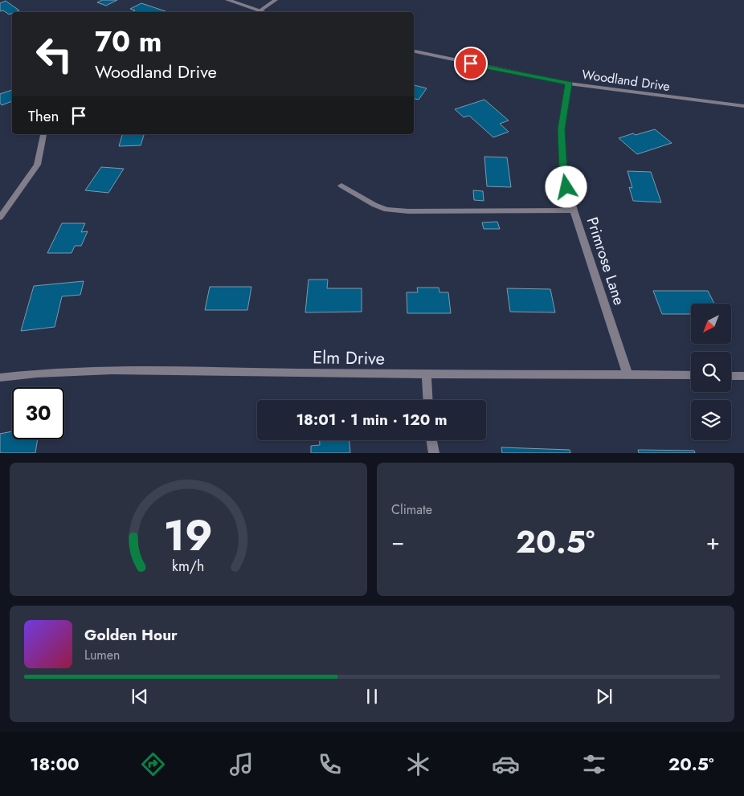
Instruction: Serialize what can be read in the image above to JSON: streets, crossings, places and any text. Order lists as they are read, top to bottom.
{
  "streets": {
    "street": ["Woodland Drive", "Primrose Lane", "Elm Drive"]
  },
  "crossings": [
    ["Woodland Drive", "Primrose Lane"],
    ["Primrose Lane", "Elm Drive"]
  ],
  "north": "bottom left",
  "page": {
    "turn": ["70 m", "Woodland Drive"],
    "then": "Then",
    "limit": "30",
    "trip": "18:01 · 1 min · 120 m",
    "tile": "Climate",
    "heat": ["−", "20.5°", "+"],
    "song": ["Golden Hour", "Lumen"],
    "tabs": ["18:00", "20.5°"],
    "gauge": ["19", "km/h"]
  }
}
